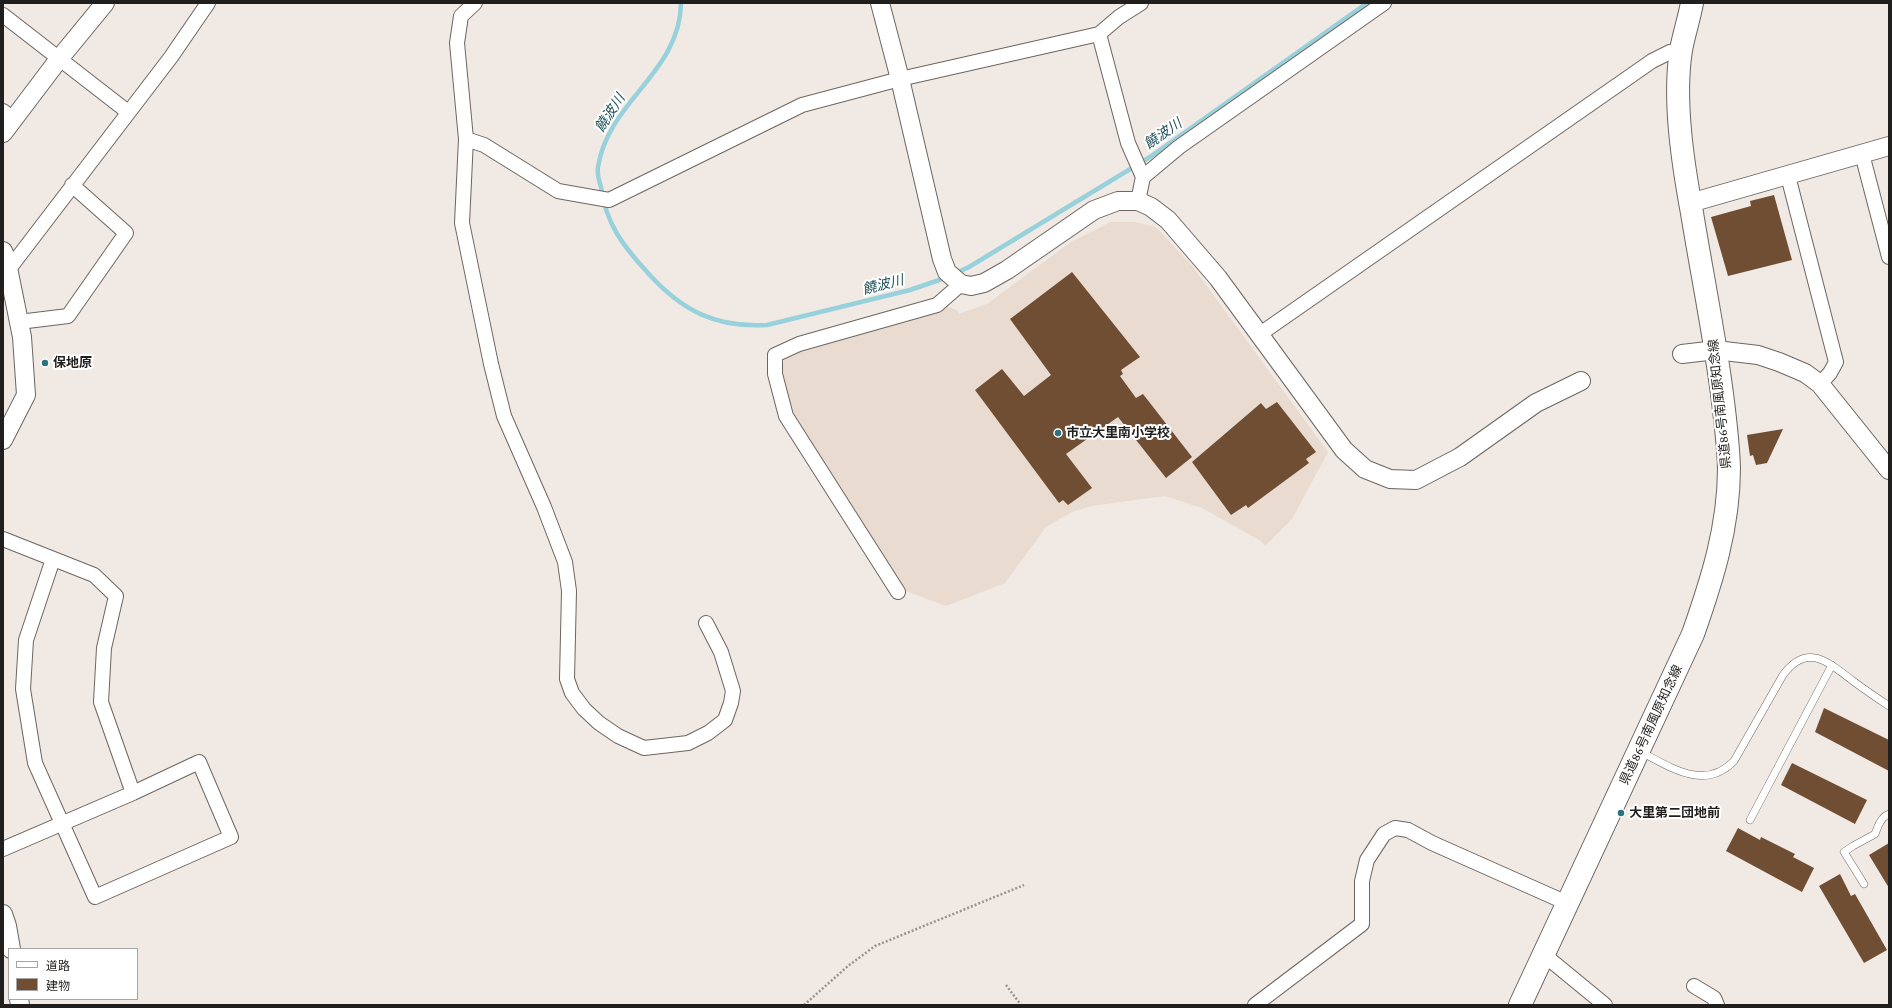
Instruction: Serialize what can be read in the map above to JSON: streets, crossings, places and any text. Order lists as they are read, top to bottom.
{
  "streets": {
    "main road": ["県道86号南風原知念線"]
  },
  "water": ["饒波川"],
  "places": ["保地原", "市立大里南小学校", "大里第二団地前"],
  "legend": ["道路", "建物"]
}
